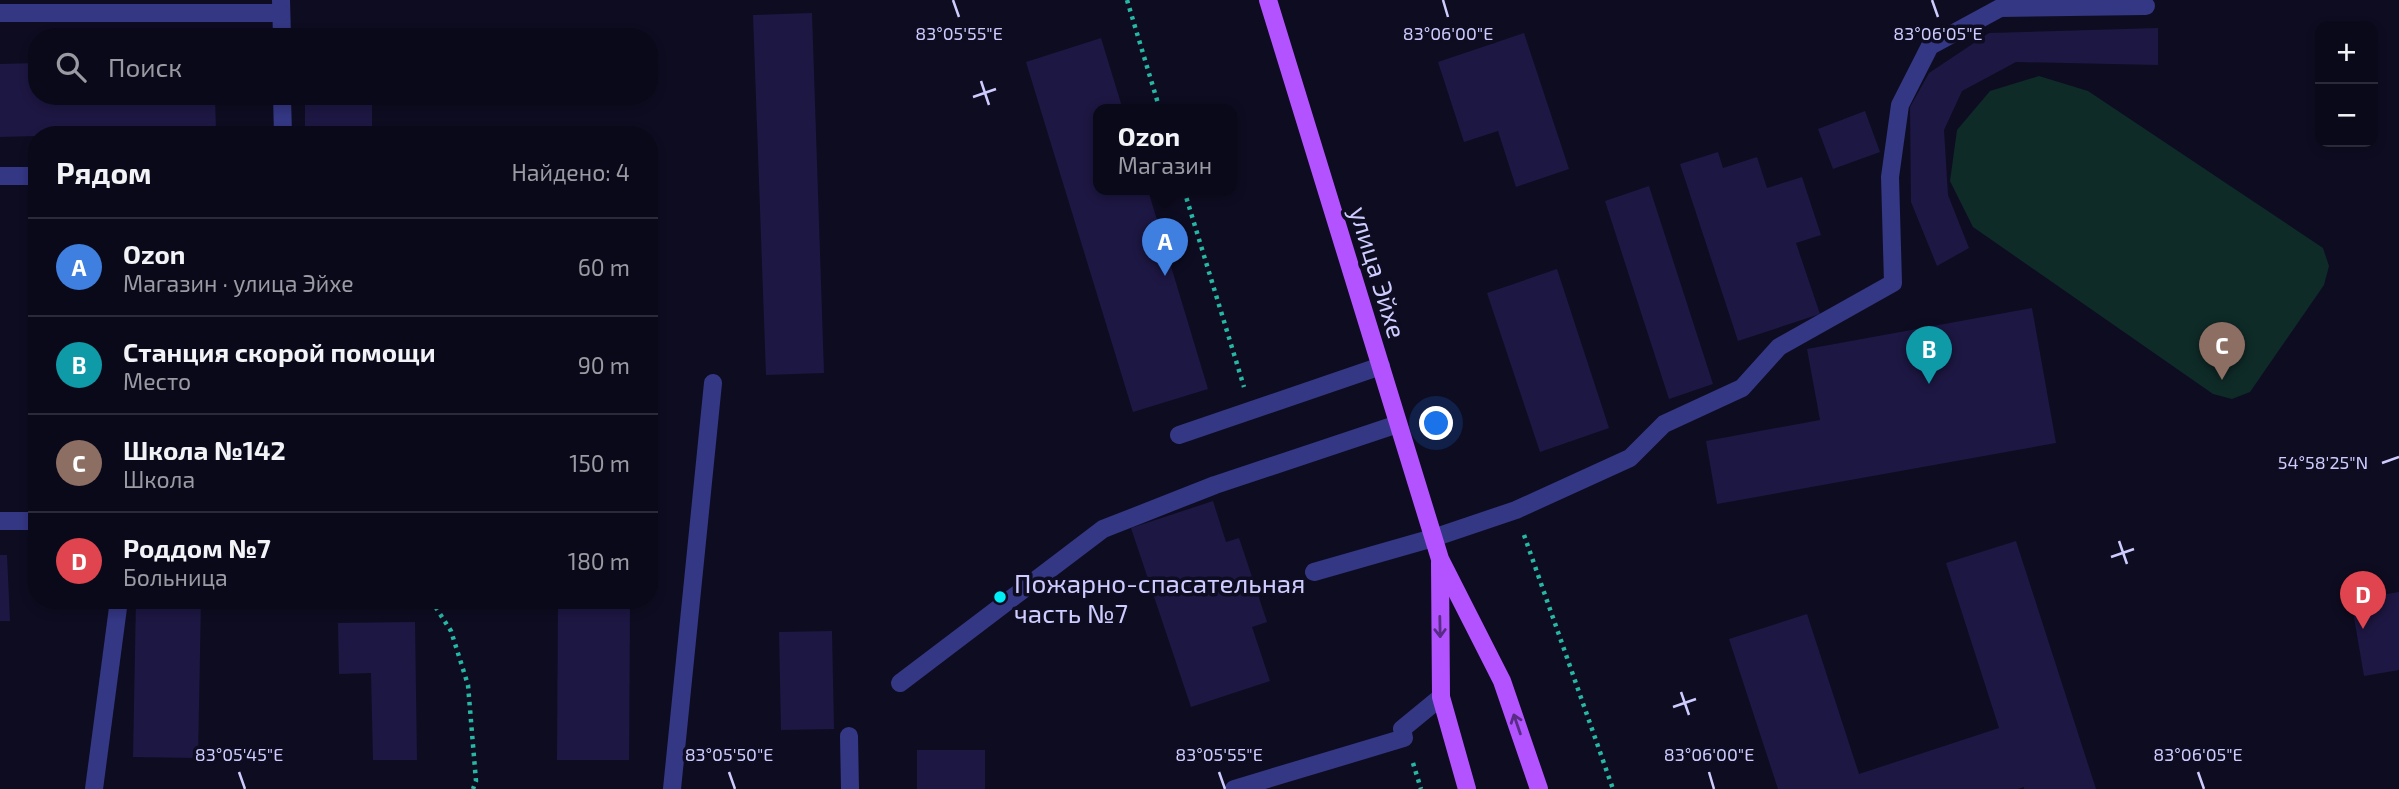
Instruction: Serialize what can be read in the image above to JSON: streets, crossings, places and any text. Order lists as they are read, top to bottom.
{
  "streets": {
    "main road": ["улица Эйхе"]
  },
  "places": ["Пожарно-спасательная часть №7"],
  "page": {
    "map_buttons": ["+", "−"],
    "search": "Поиск",
    "popup": ["Ozon", "Магазин"],
    "heading": ["Рядом", "Найдено: 4"],
    "list": [
      {
        "mark": "A",
        "name": "Ozon",
        "note": "Магазин · улица Эйхе",
        "value": "60 m"
      },
      {
        "mark": "B",
        "name": "Станция скорой помощи",
        "note": "Место",
        "value": "90 m"
      },
      {
        "mark": "C",
        "name": "Школа №142",
        "note": "Школа",
        "value": "150 m"
      },
      {
        "mark": "D",
        "name": "Роддом №7",
        "note": "Больница",
        "value": "180 m"
      }
    ],
    "pins": [
      "A",
      "C",
      "B",
      "D"
    ]
  },
  "coordinates": [
    "83°05'55\"E",
    "83°06'05\"E",
    "83°06'00\"E",
    "54°58'25\"N",
    "83°05'45\"E",
    "83°05'50\"E"
  ]
}
